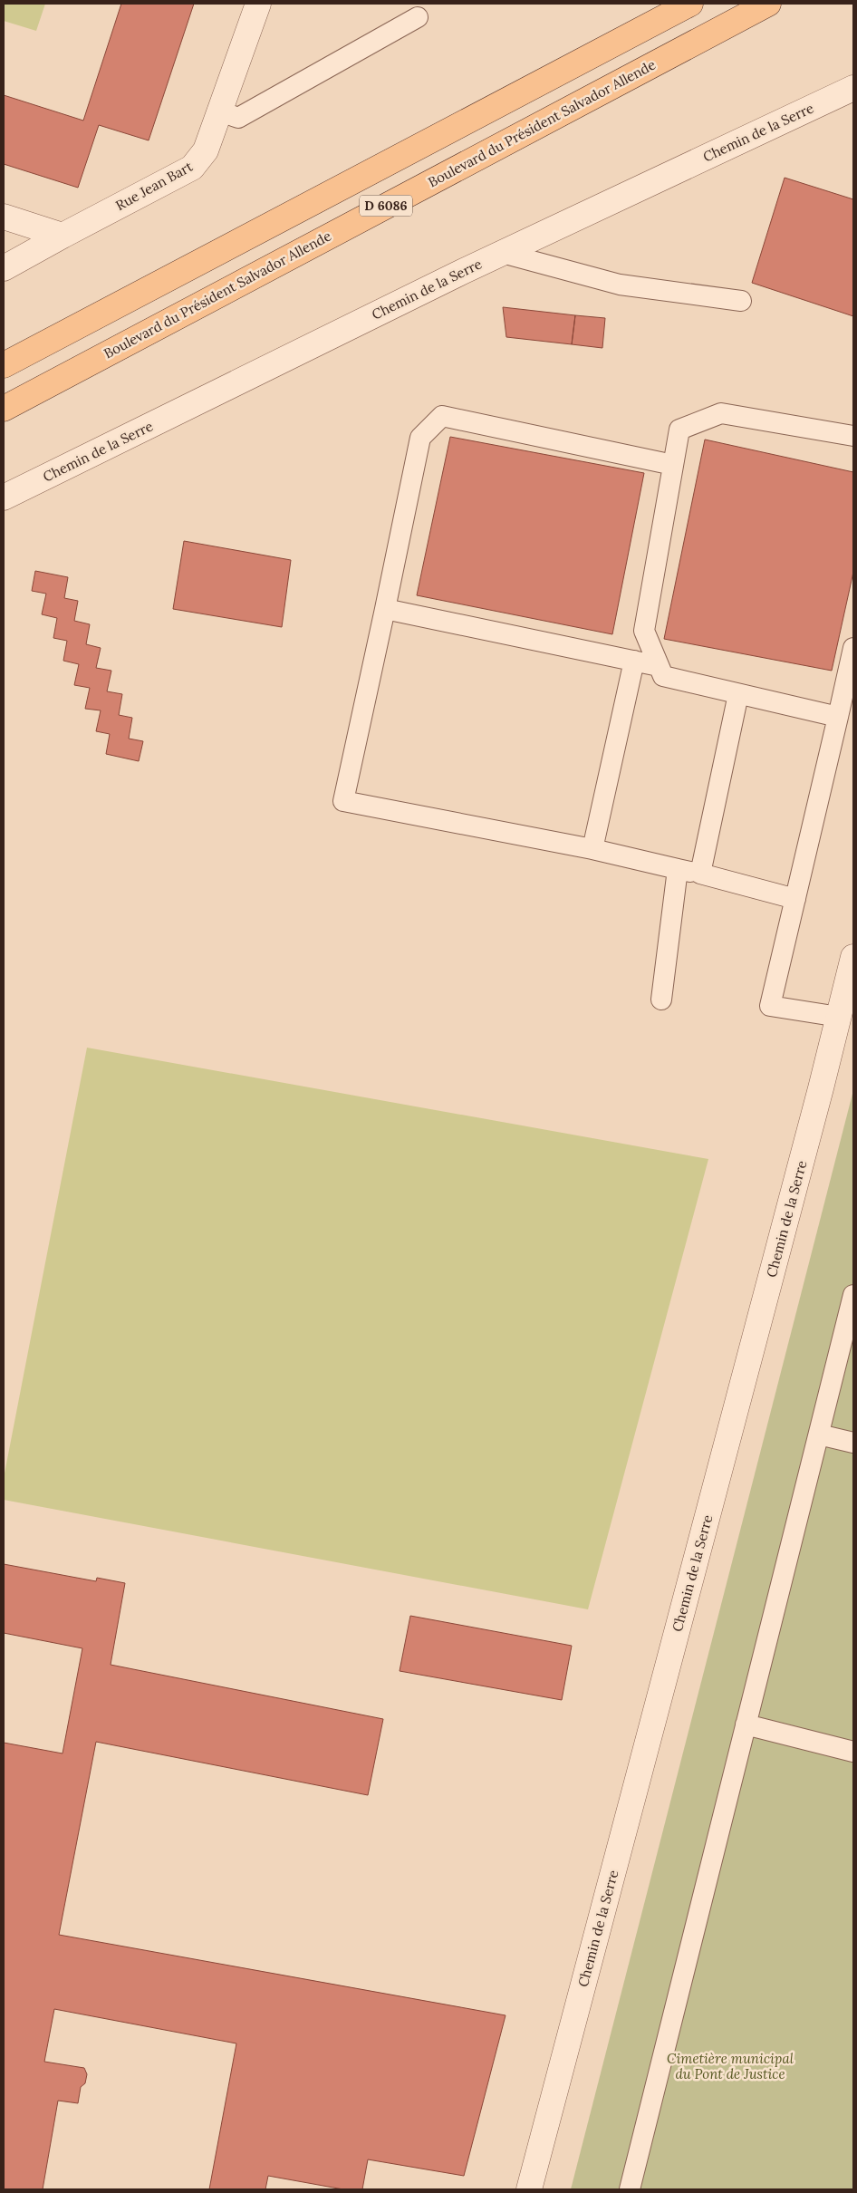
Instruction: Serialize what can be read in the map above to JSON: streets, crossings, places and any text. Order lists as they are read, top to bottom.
{
  "streets": {
    "main road": ["Boulevard du Président Salvador Allende", "D 6086"],
    "street": ["Chemin de la Serre", "Rue Jean Bart"]
  },
  "parks": ["Cimetière municipal du Pont de Justice"]
}
